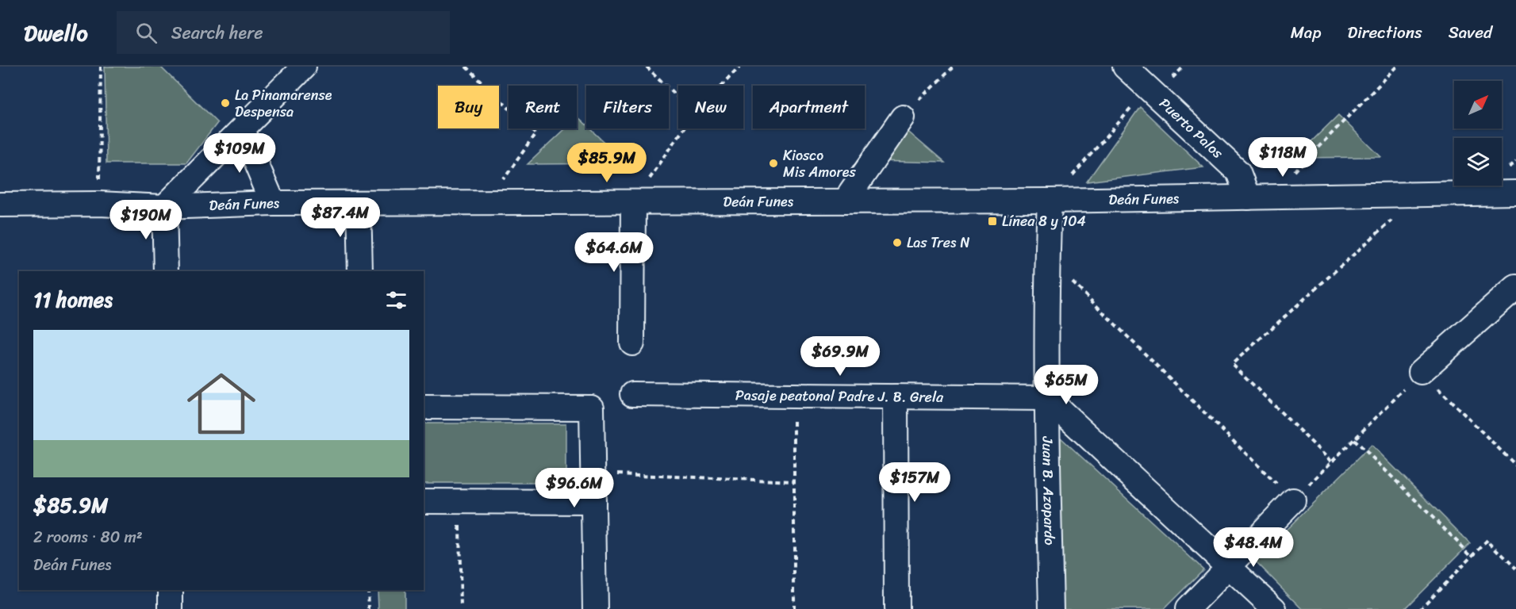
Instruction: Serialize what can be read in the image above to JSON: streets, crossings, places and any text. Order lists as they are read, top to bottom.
{
  "streets": {
    "street": [
      "Puerto Palos",
      "Deán Funes",
      "Pasaje peatonal Padre J. B. Grela",
      "Juan B. Azopardo"
    ]
  },
  "crossings": [
    ["Puerto Palos", "Deán Funes"],
    ["Deán Funes", "Juan B. Azopardo"],
    ["Pasaje peatonal Padre J. B. Grela", "Juan B. Azopardo"]
  ],
  "places": {
    "other": ["La Pinamarense Despensa", "Kiosco Mis Amores", "Las Tres N"],
    "transit": ["Línea 8 y 104"]
  },
  "north": "top right",
  "page": {
    "header": "Dwello",
    "search": "Search here",
    "nav": ["Map", "Directions", "Saved"],
    "chip": [
      "Buy",
      "Rent",
      "Filters",
      "New",
      "Apartment"
    ],
    "price": [
      "$109M",
      "$118M",
      "$85.9M",
      "$87.4M",
      "$190M",
      "$64.6M",
      "$69.9M",
      "$65M",
      "$157M",
      "$96.6M",
      "$48.4M"
    ],
    "heading": "11 homes",
    "list": [
      {
        "name": "$85.9M",
        "note": "2 rooms · 80 m² · Deán Funes"
      }
    ]
  }
}
